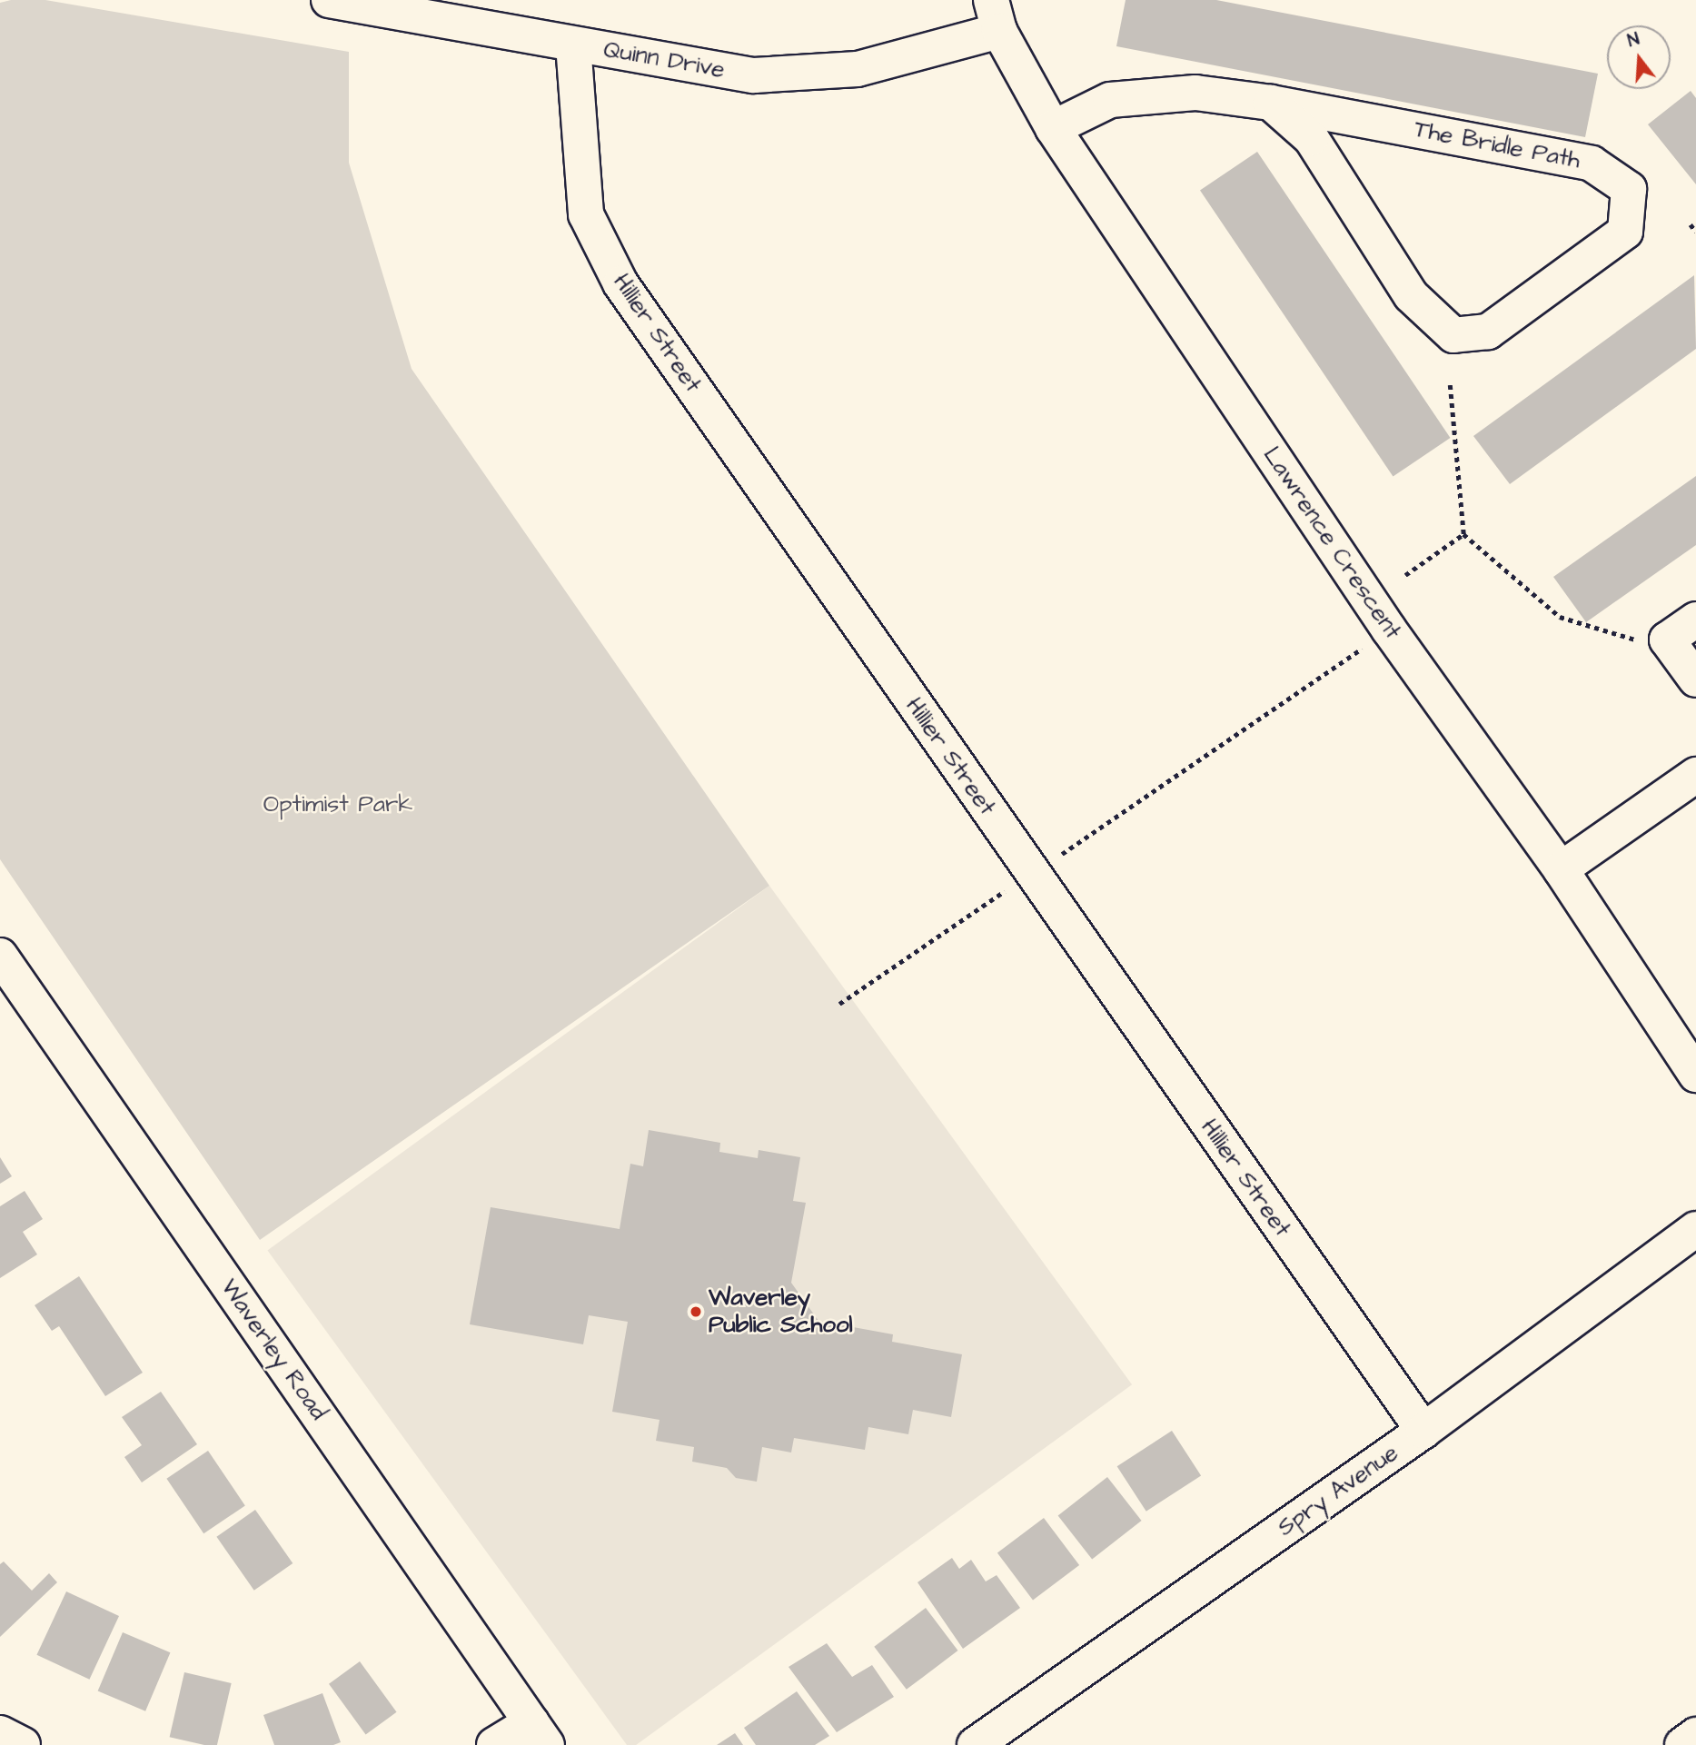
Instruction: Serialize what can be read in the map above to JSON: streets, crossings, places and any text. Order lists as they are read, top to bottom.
{
  "streets": {
    "street": [
      "Quinn Drive",
      "The Bridle Path",
      "Hillier Street",
      "Lawrence Crescent",
      "Waverley Road",
      "Spry Avenue"
    ]
  },
  "crossings": [
    ["Quinn Drive", "Hillier Street"],
    ["Quinn Drive", "Lawrence Crescent"],
    ["The Bridle Path", "Lawrence Crescent"],
    ["Hillier Street", "Spry Avenue"]
  ],
  "parks": ["Optimist Park"],
  "places": ["Waverley Public School"],
  "north": "top"
}
